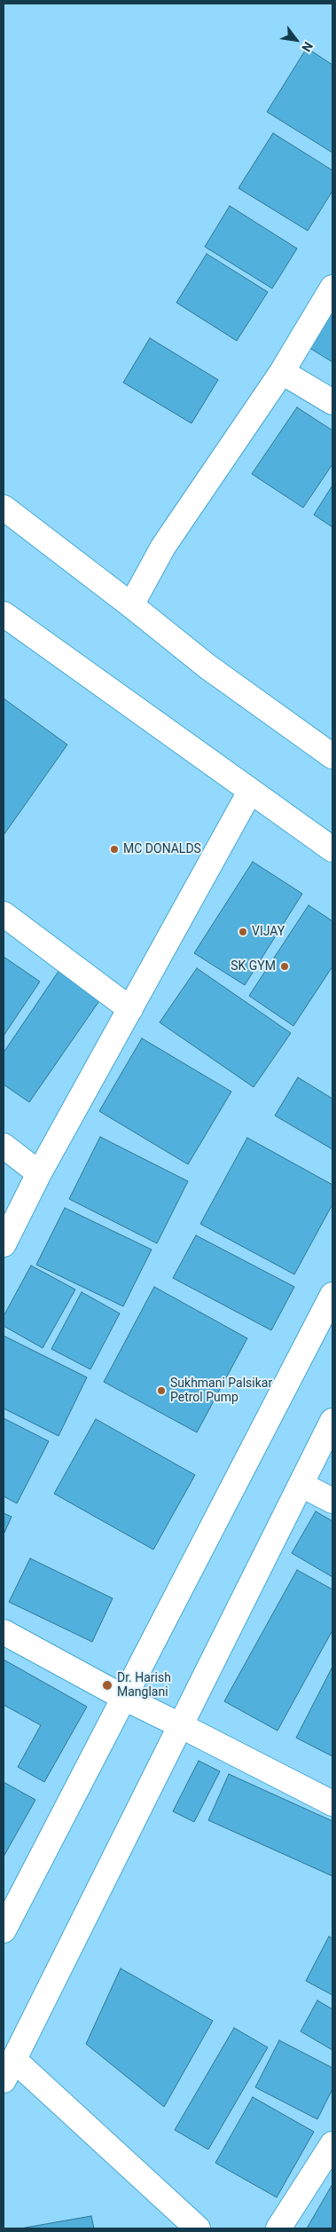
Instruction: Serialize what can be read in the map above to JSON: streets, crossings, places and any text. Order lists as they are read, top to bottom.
{
  "places": [
    "MC DONALDS",
    "VIJAY",
    "SK GYM",
    "Sukhmani Palsikar Petrol Pump",
    "Dr. Harish Manglani"
  ],
  "north": "bottom right"
}
